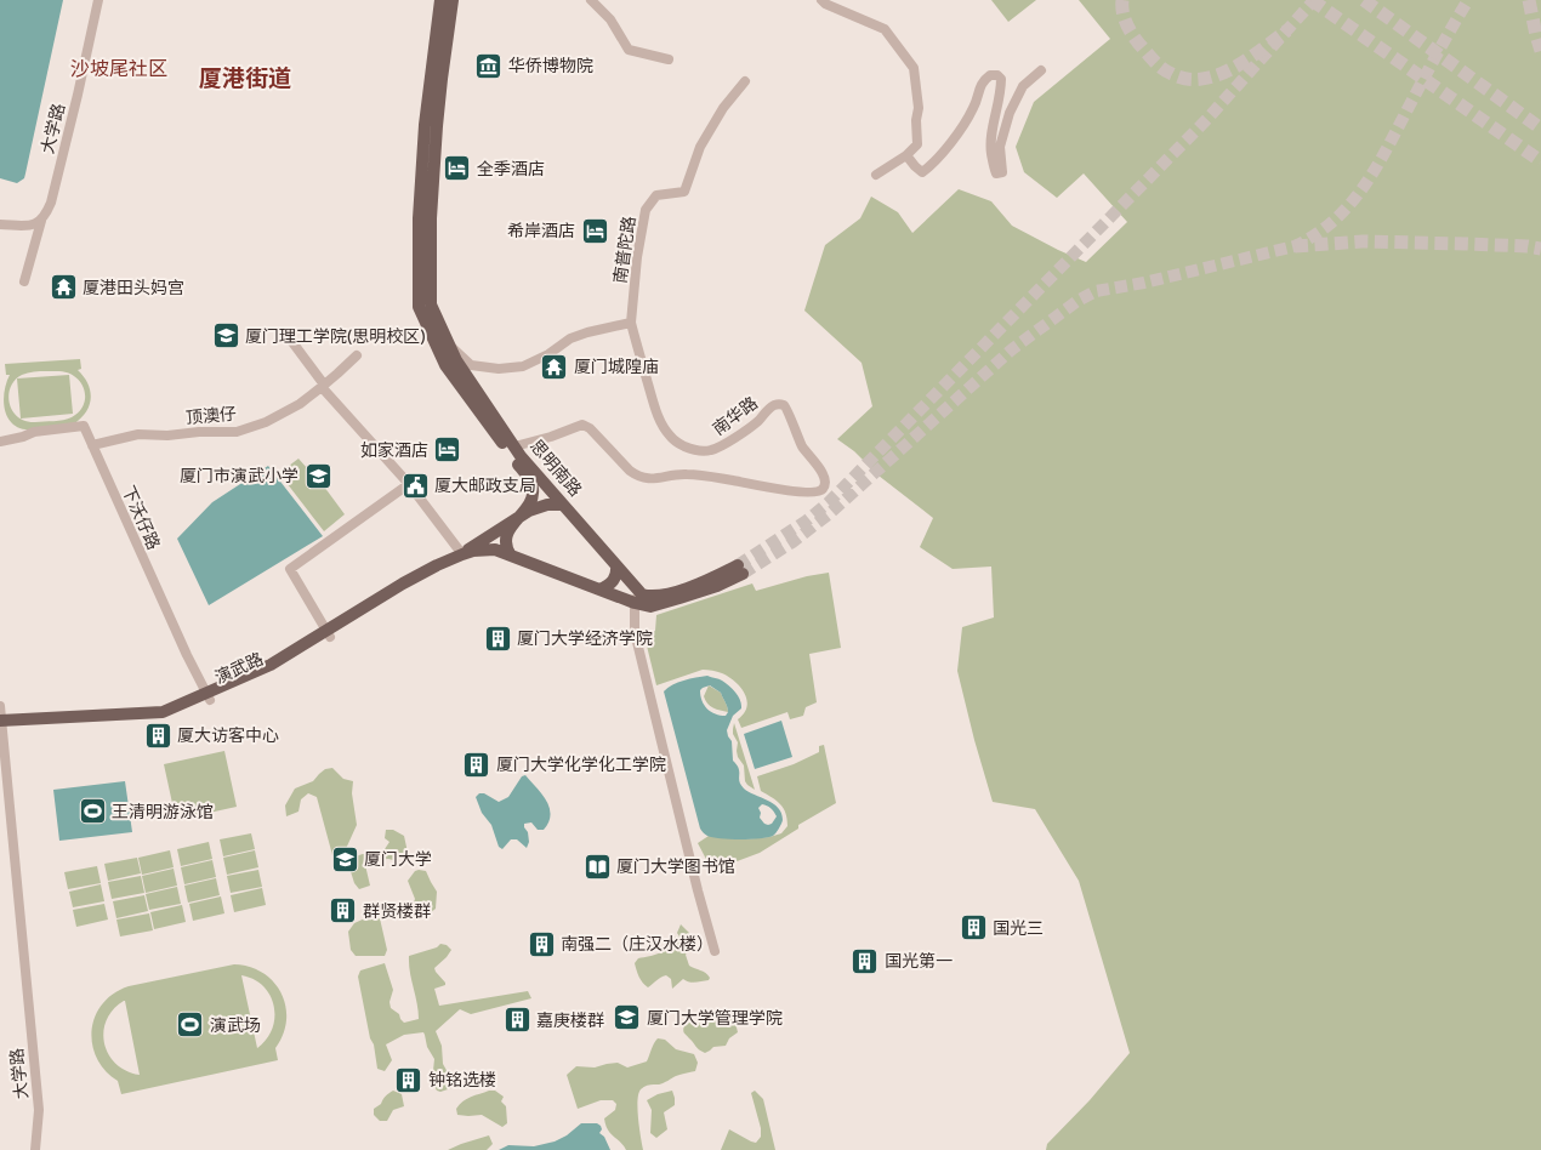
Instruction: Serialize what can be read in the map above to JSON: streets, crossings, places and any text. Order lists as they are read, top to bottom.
{
  "streets": {
    "main road": ["思明南路", "演武路"],
    "street": [
      "大学路",
      "南普陀路",
      "顶澳仔",
      "南华路",
      "下沃仔路"
    ]
  },
  "crossings": [
    ["大学路", "演武路"],
    ["南普陀路", "南华路"],
    ["顶澳仔", "下沃仔路"],
    ["南华路", "思明南路"],
    ["思明南路", "演武路"],
    ["下沃仔路", "演武路"]
  ],
  "districts": ["沙坡尾社区", "厦港街道"],
  "places": {
    "museum": ["华侨博物院"],
    "hotel": ["全季酒店", "希岸酒店", "如家酒店"],
    "temple": ["厦港田头妈宫", "厦门城隍庙"],
    "school or university": [
      "厦门理工学院(思明校区)",
      "厦门市演武小学",
      "厦门大学",
      "厦门大学管理学院"
    ],
    "public building": ["厦大邮政支局"],
    "building": [
      "厦门大学经济学院",
      "厦大访客中心",
      "厦门大学化学化工学院",
      "群贤楼群",
      "国光三",
      "南强二（庄汉水楼）",
      "国光第一",
      "嘉庚楼群",
      "钟铭选楼"
    ],
    "sports": ["王清明游泳馆", "演武场"],
    "library": ["厦门大学图书馆"]
  }
}
